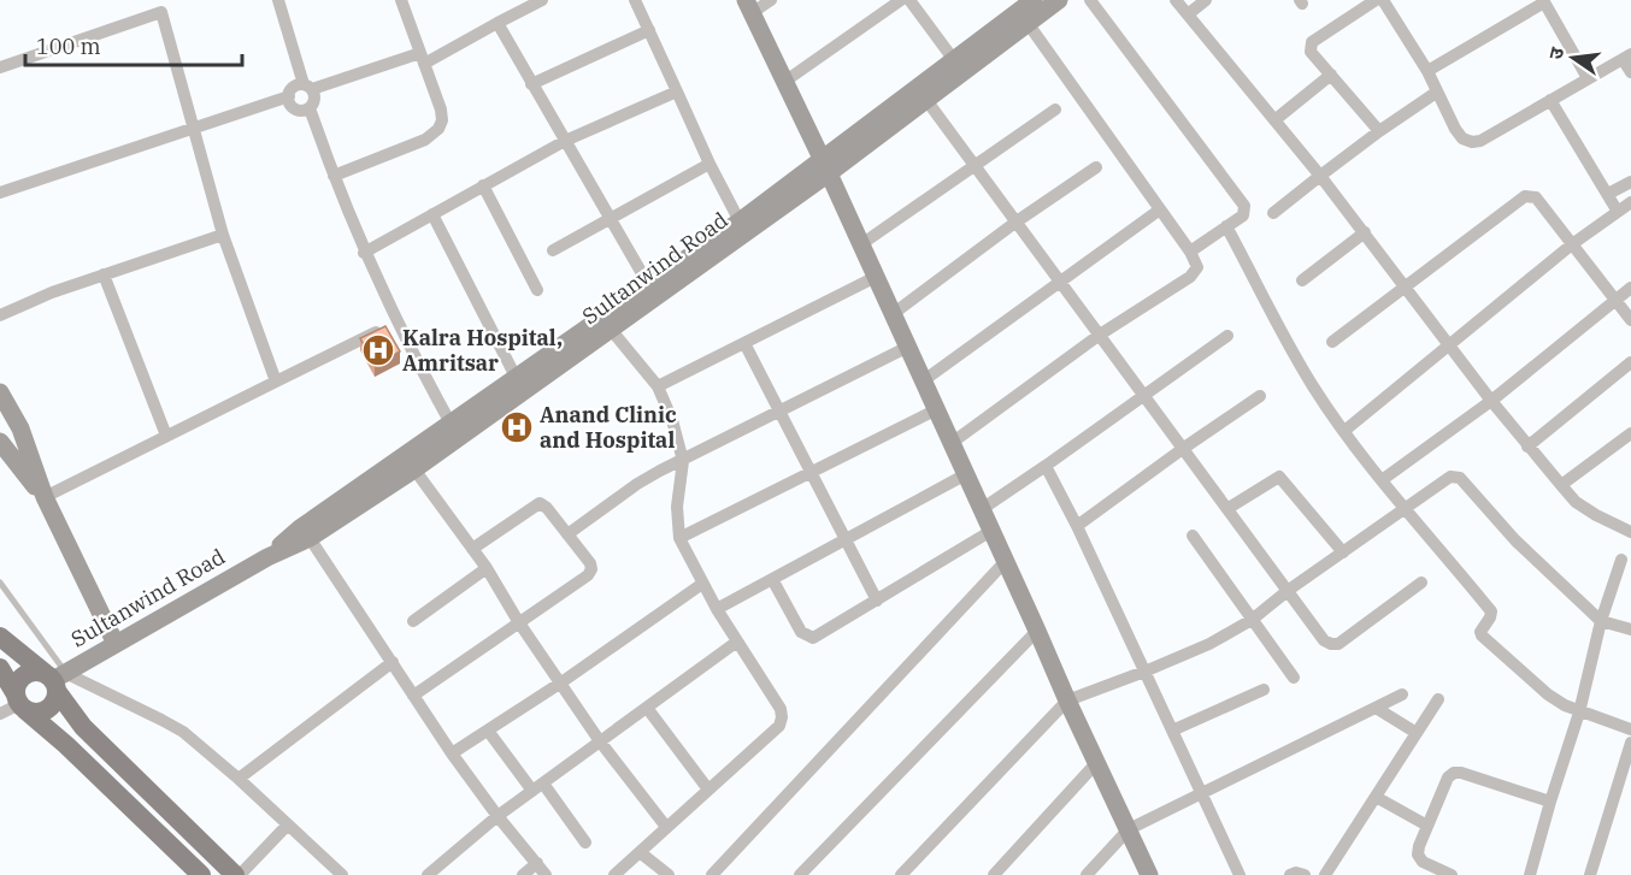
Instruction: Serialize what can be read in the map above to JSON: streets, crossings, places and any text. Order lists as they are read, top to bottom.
{
  "streets": {
    "main road": ["Sultanwind Road"]
  },
  "places": {
    "hospital": ["Kalra Hospital, Amritsar", "Anand Clinic and Hospital"]
  },
  "scale_bar": "100 m",
  "north": "left"
}
